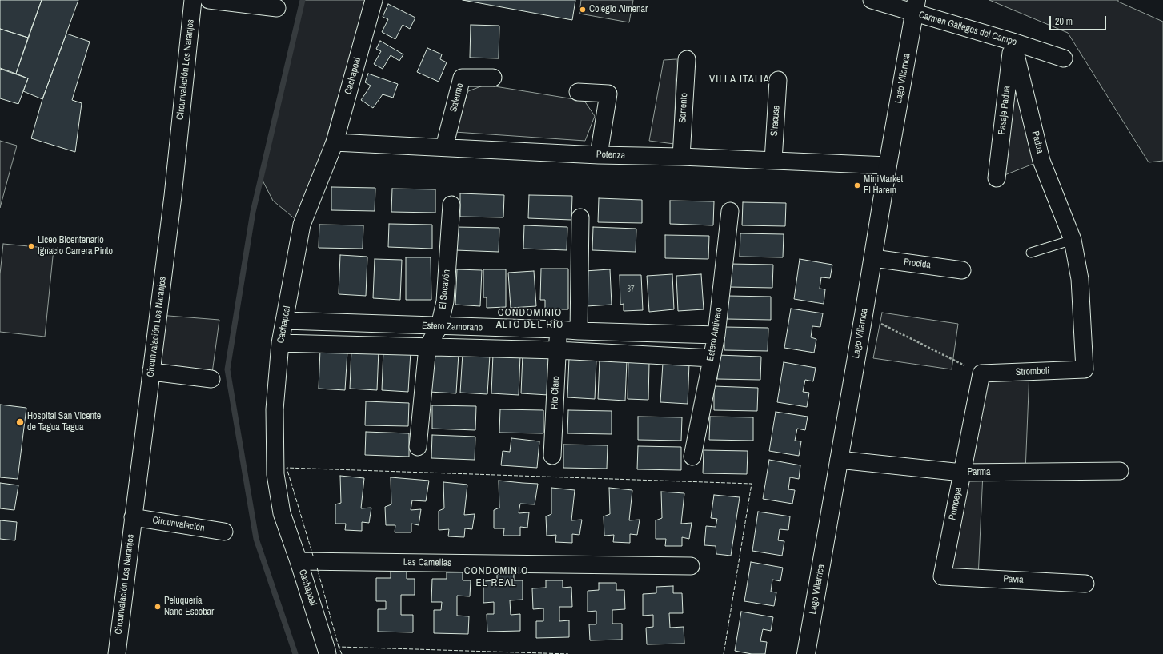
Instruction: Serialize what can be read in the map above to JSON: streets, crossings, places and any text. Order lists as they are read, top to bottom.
{
  "streets": {
    "street": [
      "Carmen Gallegos del Campo",
      "Circunvalación Los Naranjos",
      "Cachapoal",
      "Lago Villarrica",
      "Salermo",
      "Sorrento",
      "Pasaje Padua",
      "Siracusa",
      "Padua",
      "Potenza",
      "Procida",
      "El Socavón",
      "Estero Zamorano",
      "Estero Antívero",
      "Stromboli",
      "Río Claro",
      "Parma",
      "Pompeya",
      "Circunvalación",
      "Las Camelias",
      "Pavia"
    ]
  },
  "crossings": [
    ["Carmen Gallegos del Campo", "Lago Villarrica"],
    ["Carmen Gallegos del Campo", "Pasaje Padua"],
    ["Carmen Gallegos del Campo", "Padua"],
    ["Circunvalación Los Naranjos", "Circunvalación"],
    ["Cachapoal", "Potenza"],
    ["Cachapoal", "Estero Zamorano"],
    ["Cachapoal", "Las Camelias"],
    ["Lago Villarrica", "Potenza"],
    ["Lago Villarrica", "Procida"],
    ["Lago Villarrica", "Parma"],
    ["Salermo", "Potenza"],
    ["Sorrento", "Potenza"],
    ["Pasaje Padua", "Padua"],
    ["Siracusa", "Potenza"],
    ["Padua", "Stromboli"],
    ["El Socavón", "Estero Zamorano"],
    ["Estero Zamorano", "Estero Antívero"],
    ["Estero Zamorano", "Río Claro"],
    ["Stromboli", "Pompeya"],
    ["Parma", "Pompeya"],
    ["Pompeya", "Pavia"]
  ],
  "districts": ["VILLA ITALIA", "CONDOMINIO ALTO DEL RÍO", "CONDOMINIO EL REAL"],
  "places": [
    "Colegio Almenar",
    "MiniMarket El Harem",
    "Liceo Bicentenario Ignacio Carrera Pinto",
    "Hospital San Vicente de Tagua Tagua",
    "Peluquería Nano Escobar"
  ],
  "house_numbers": ["37"],
  "scale_bar": "20 m"
}
